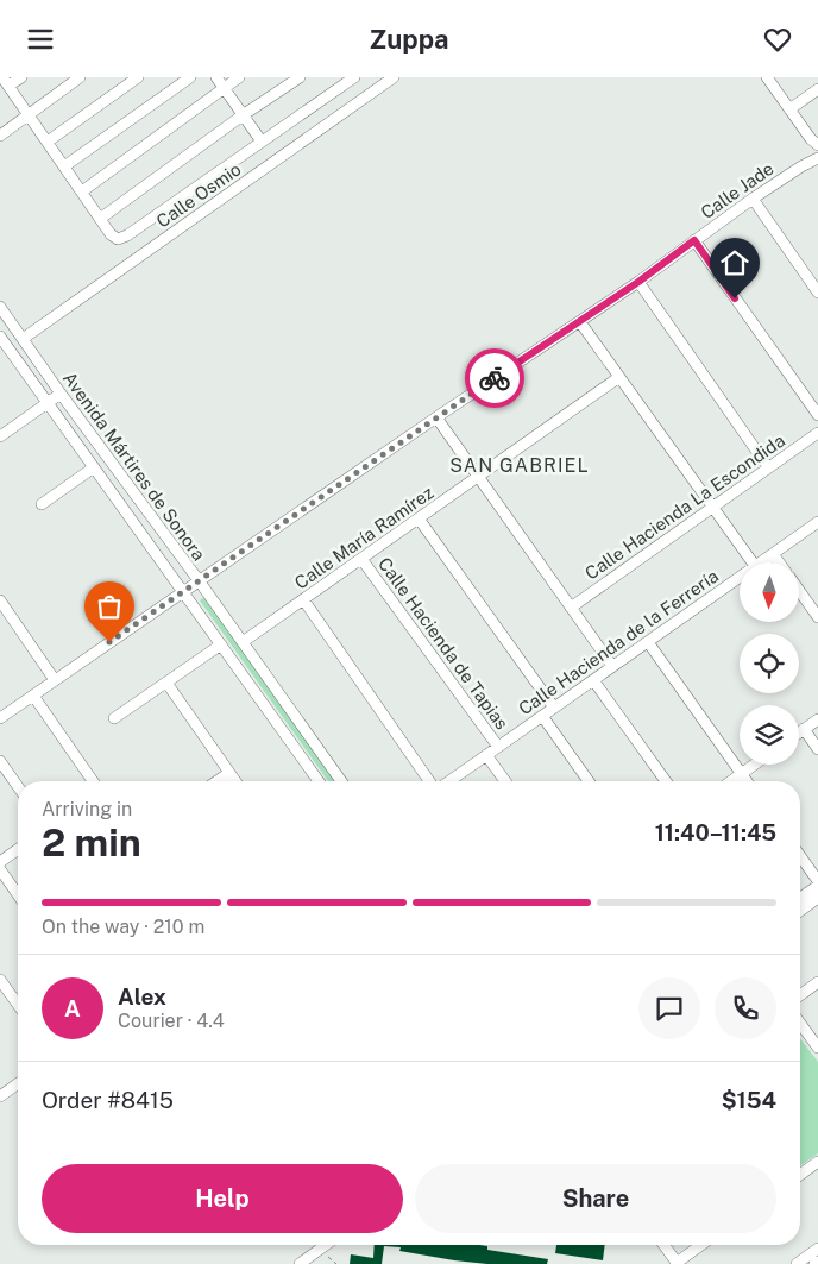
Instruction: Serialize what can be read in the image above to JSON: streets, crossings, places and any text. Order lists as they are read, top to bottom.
{
  "streets": {
    "street": [
      "Calle Jade",
      "Calle Osmio",
      "Avenida Mártires de Sonora",
      "Calle Hacienda La Escondida",
      "Calle María Ramírez",
      "Calle Hacienda de la Ferrería",
      "Calle Hacienda de Tapias"
    ]
  },
  "crossings": [
    ["Calle Jade", "Avenida Mártires de Sonora"],
    ["Calle Osmio", "Avenida Mártires de Sonora"],
    ["Avenida Mártires de Sonora", "Calle María Ramírez"],
    ["Calle María Ramírez", "Calle Hacienda de Tapias"],
    ["Calle Hacienda de la Ferrería", "Calle Hacienda de Tapias"]
  ],
  "districts": ["SAN GABRIEL"],
  "north": "bottom",
  "page": {
    "header": "Zuppa",
    "heading": ["2 min", "Arriving in", "11:40–11:45"],
    "panel": [
      "Alex",
      "Courier · 4.4",
      "Order #8415",
      "$154"
    ],
    "bar": "On the way · 210 m",
    "round": "A",
    "buttons": ["Help", "Share"]
  }
}
